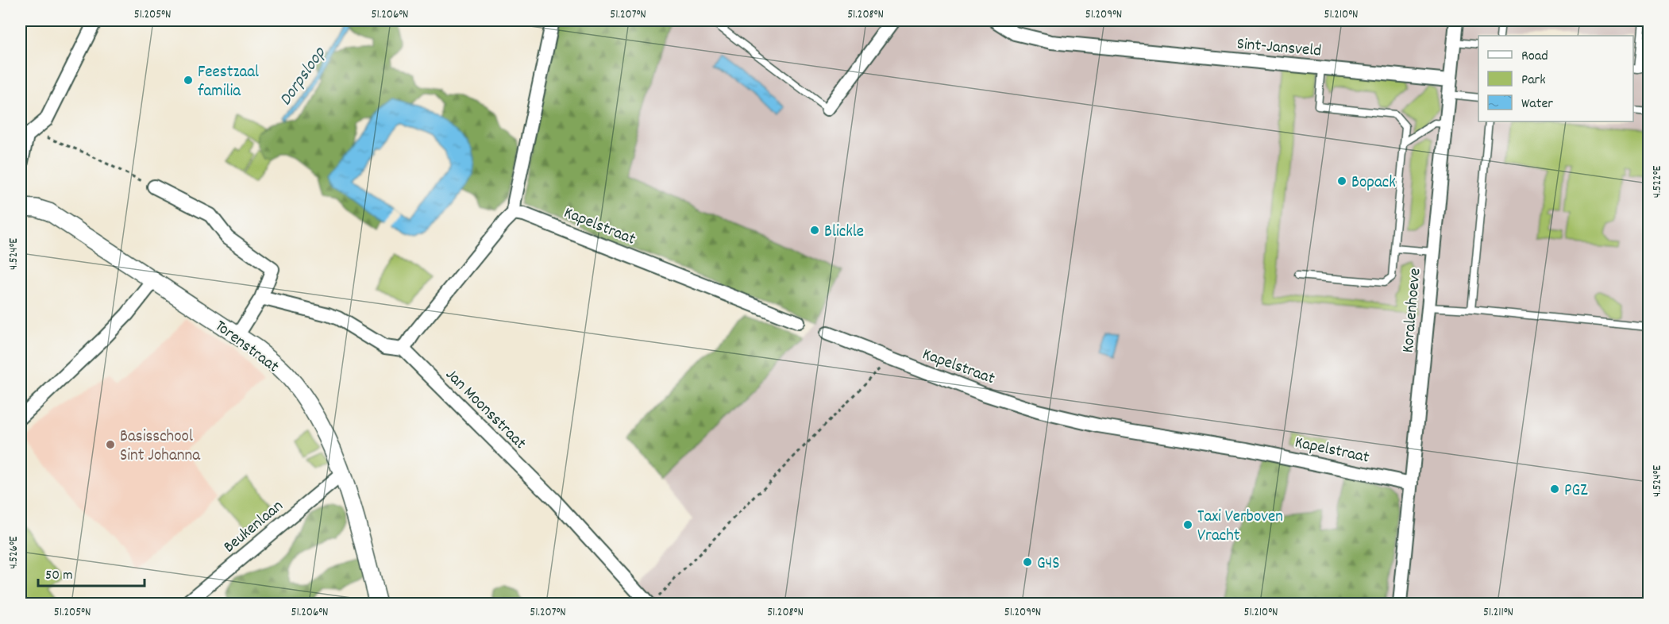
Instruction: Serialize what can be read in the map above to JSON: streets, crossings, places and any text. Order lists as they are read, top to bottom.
{
  "streets": {
    "street": [
      "Sint-Jansveld",
      "Kapelstraat",
      "Koralenhoeve",
      "Torenstraat",
      "Jan Moonsstraat",
      "Beukenlaan"
    ]
  },
  "crossings": [
    ["Sint-Jansveld", "Koralenhoeve"],
    ["Kapelstraat", "Koralenhoeve"],
    ["Torenstraat", "Beukenlaan"]
  ],
  "water": ["Dorpsloop"],
  "places": [
    "Feestzaal familia",
    "Bopack",
    "Blickle",
    "Basisschool Sint Johanna",
    "PGZ",
    "Taxi Verboven Vracht",
    "G4S"
  ],
  "legend": ["Road", "Park", "Water"],
  "scale_bar": "50 m",
  "coordinates": [
    "51.205°N",
    "51.206°N",
    "51.207°N",
    "51.208°N",
    "51.209°N",
    "51.210°N",
    "4.522°E",
    "4.524°E",
    "4.526°E",
    "51.211°N"
  ]
}
